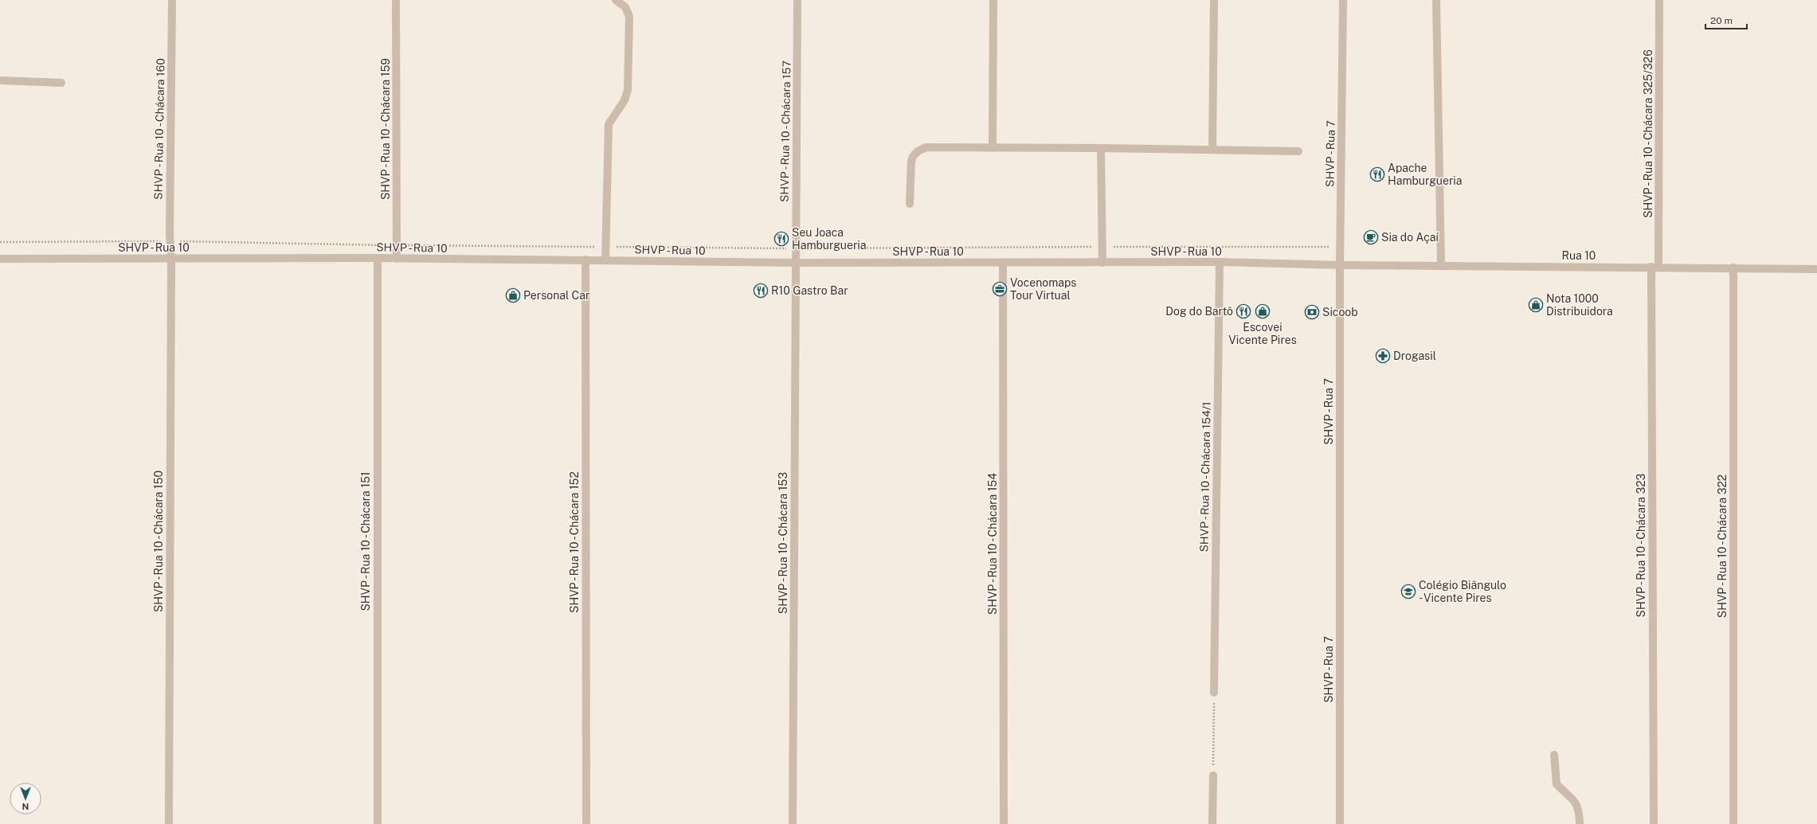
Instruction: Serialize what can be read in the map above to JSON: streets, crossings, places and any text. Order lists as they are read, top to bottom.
{
  "streets": {
    "street": [
      "SHVP - Rua 10 - Chácara 160",
      "SHVP - Rua 10 - Chácara 159",
      "SHVP - Rua 10 - Chácara 157",
      "SHVP - Rua 10 - Chácara 325/326",
      "SHVP - Rua 7",
      "SHVP - Rua 10",
      "Rua 10",
      "SHVP - Rua 10 - Chácara 154/1",
      "SHVP - Rua 10 - Chácara 150",
      "SHVP - Rua 10 - Chácara 151",
      "SHVP - Rua 10 - Chácara 152",
      "SHVP - Rua 10 - Chácara 153",
      "SHVP - Rua 10 - Chácara 154",
      "SHVP - Rua 10 - Chácara 323",
      "SHVP - Rua 10 - Chácara 322"
    ]
  },
  "crossings": [
    ["SHVP - Rua 10 - Chácara 160", "SHVP - Rua 10"],
    ["SHVP - Rua 10 - Chácara 160", "SHVP - Rua 10 - Chácara 150"],
    ["SHVP - Rua 10 - Chácara 159", "SHVP - Rua 10"],
    ["SHVP - Rua 10 - Chácara 157", "SHVP - Rua 10"],
    ["SHVP - Rua 10 - Chácara 157", "SHVP - Rua 10 - Chácara 153"],
    ["SHVP - Rua 10 - Chácara 325/326", "Rua 10"],
    ["SHVP - Rua 10 - Chácara 325/326", "SHVP - Rua 10 - Chácara 323"],
    ["SHVP - Rua 7", "SHVP - Rua 10"],
    ["SHVP - Rua 7", "Rua 10"],
    ["SHVP - Rua 10", "Rua 10"],
    ["SHVP - Rua 10", "SHVP - Rua 10 - Chácara 154/1"],
    ["SHVP - Rua 10", "SHVP - Rua 10 - Chácara 150"],
    ["SHVP - Rua 10", "SHVP - Rua 10 - Chácara 151"],
    ["SHVP - Rua 10", "SHVP - Rua 10 - Chácara 152"],
    ["SHVP - Rua 10", "SHVP - Rua 10 - Chácara 153"],
    ["SHVP - Rua 10", "SHVP - Rua 10 - Chácara 154"],
    ["Rua 10", "SHVP - Rua 10 - Chácara 323"],
    ["Rua 10", "SHVP - Rua 10 - Chácara 322"]
  ],
  "places": {
    "restaurant": [
      "Apache Hamburgueria",
      "Seu Joaca Hamburgueria",
      "R10 Gastro Bar",
      "Dog do Bartô"
    ],
    "cafe": ["Sia do Açaí"],
    "office": ["Vocenomaps Tour Virtual"],
    "shop": ["Personal Car", "Nota 1000 Distribuidora", "Escovei Vicente Pires"],
    "bank": ["Sicoob"],
    "pharmacy": ["Drogasil"],
    "school or university": ["Colégio Biângulo - Vicente Pires"]
  },
  "scale_bar": "20 m",
  "north": "bottom"
}
